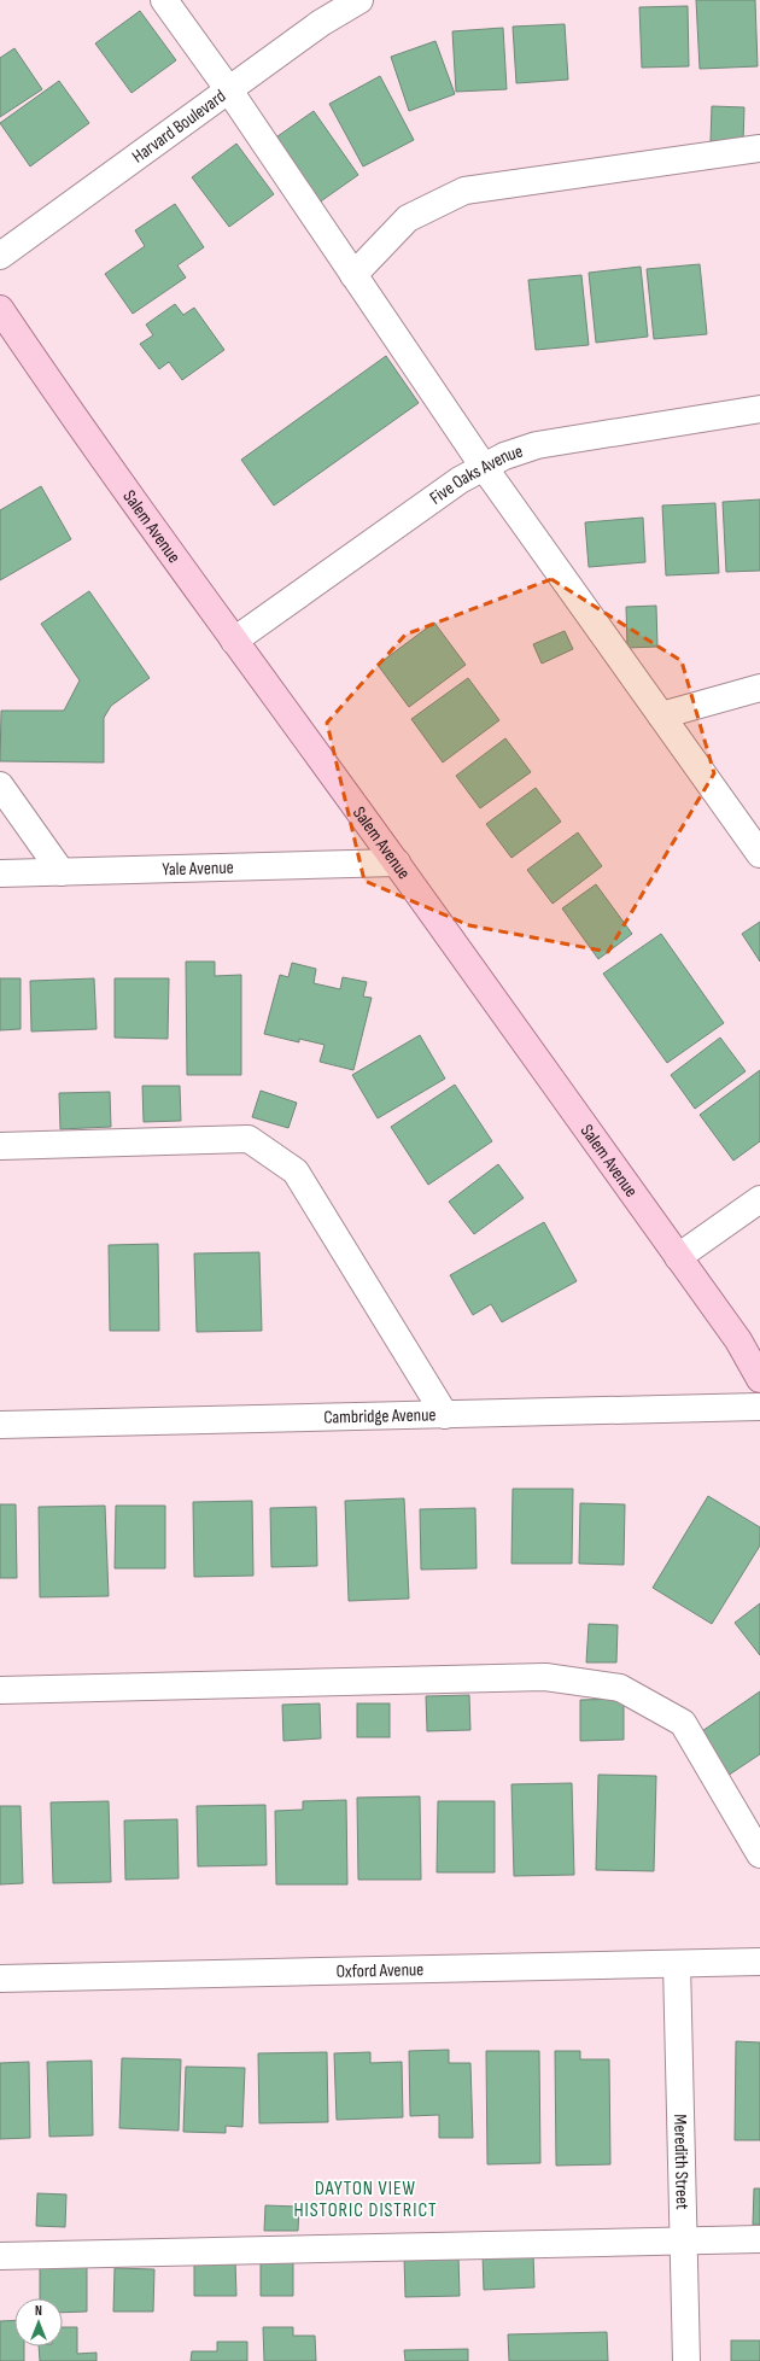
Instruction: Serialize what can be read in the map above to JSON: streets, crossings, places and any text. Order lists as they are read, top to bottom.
{
  "streets": {
    "main road": ["Salem Avenue"],
    "street": [
      "Harvard Boulevard",
      "Five Oaks Avenue",
      "Yale Avenue",
      "Cambridge Avenue",
      "Oxford Avenue",
      "Meredith Street"
    ]
  },
  "crossings": [
    ["Five Oaks Avenue", "Salem Avenue"],
    ["Salem Avenue", "Yale Avenue"],
    ["Oxford Avenue", "Meredith Street"]
  ],
  "districts": ["DAYTON VIEW HISTORIC DISTRICT"],
  "north": "top"
}
